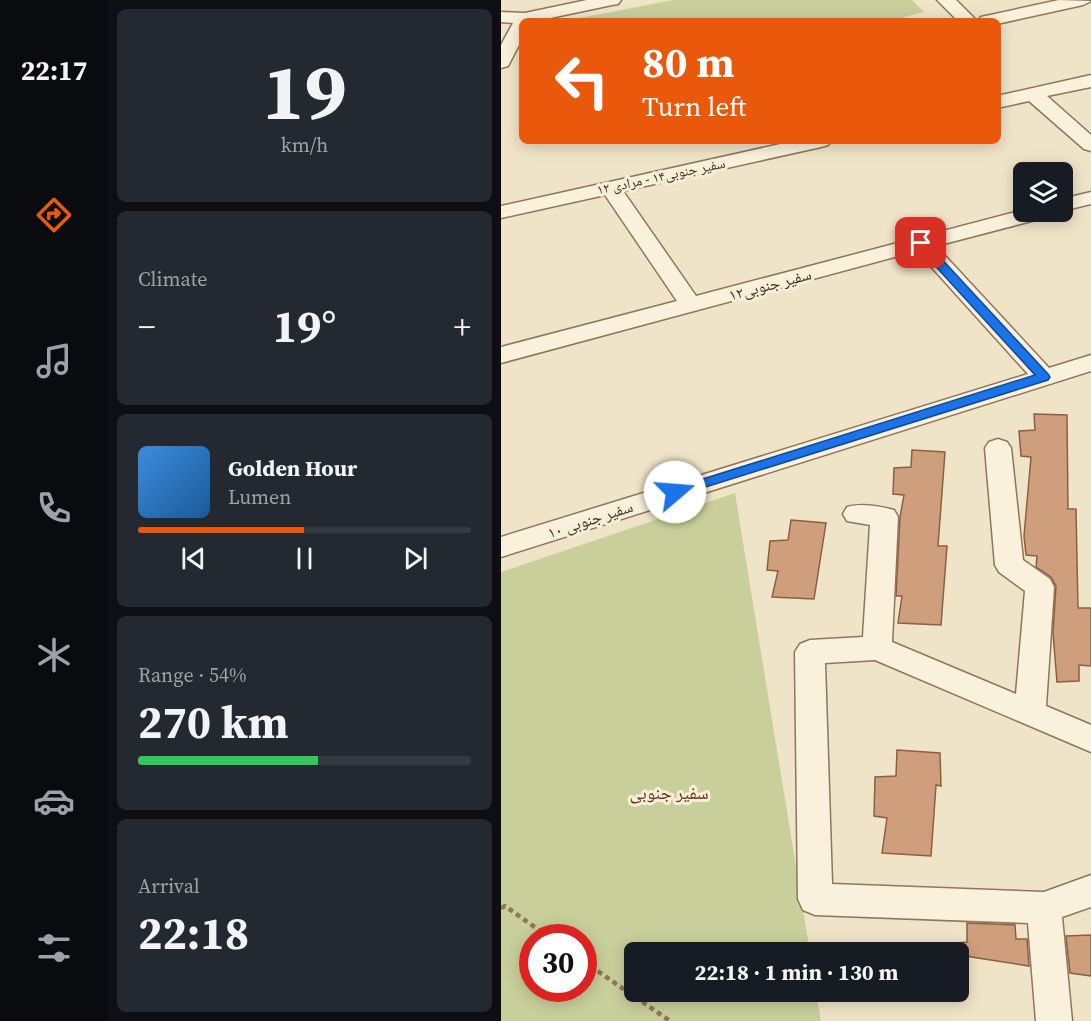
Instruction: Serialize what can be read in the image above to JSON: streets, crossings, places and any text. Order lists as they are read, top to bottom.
{
  "streets": {
    "street": ["سفیر جنوبی۱۴ - مرادی ۱۲", "سفیر جنوبی۱۲", "سفیر جنوبی ۱۰"]
  },
  "districts": ["سفیر جنوبی"],
  "page": {
    "tabs": "22:17",
    "tile": [
      ["19", "km/h"],
      "Climate",
      ["Range · 54%", "270 km"],
      ["Arrival", "22:18"]
    ],
    "turn": ["80 m", "Turn left"],
    "heat": ["−", "19°", "+"],
    "song": ["Golden Hour", "Lumen"],
    "limit": "30",
    "trip": "22:18 · 1 min · 130 m"
  }
}
